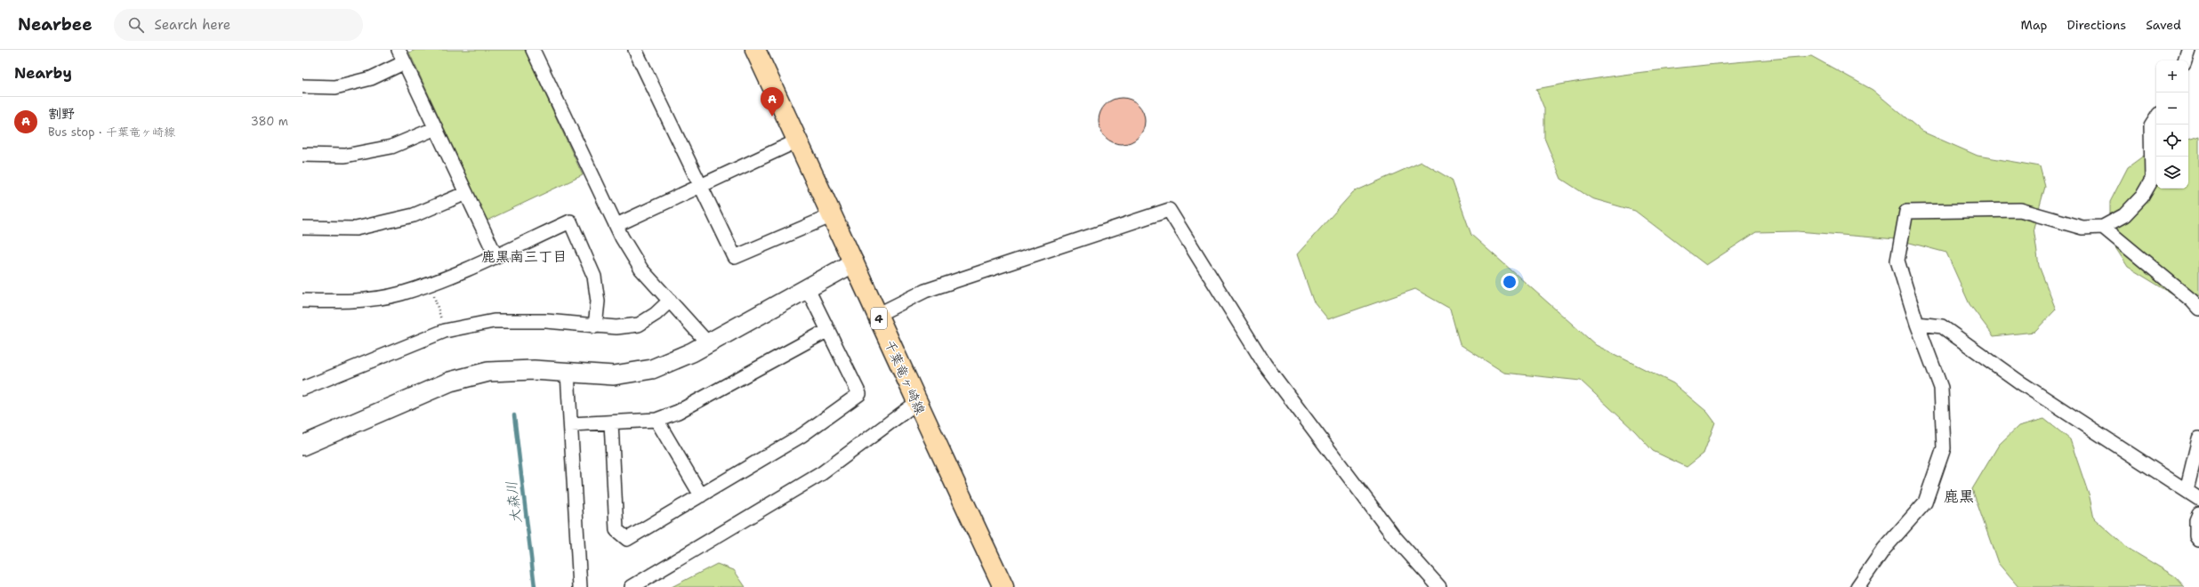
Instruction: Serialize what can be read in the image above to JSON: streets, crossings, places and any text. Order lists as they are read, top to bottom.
{
  "streets": {
    "main road": ["4", "千葉竜ヶ崎線"]
  },
  "districts": ["鹿黒南三丁目", "鹿黒"],
  "water": ["大森川"],
  "page": {
    "header": "Nearbee",
    "search": "Search here",
    "nav": ["Map", "Directions", "Saved"],
    "heading": "Nearby",
    "map_buttons": ["+", "−"],
    "pins": "A",
    "list": [
      {
        "mark": "A",
        "name": "割野",
        "note": "Bus stop · 千葉竜ヶ崎線",
        "value": "380 m"
      }
    ]
  }
}
